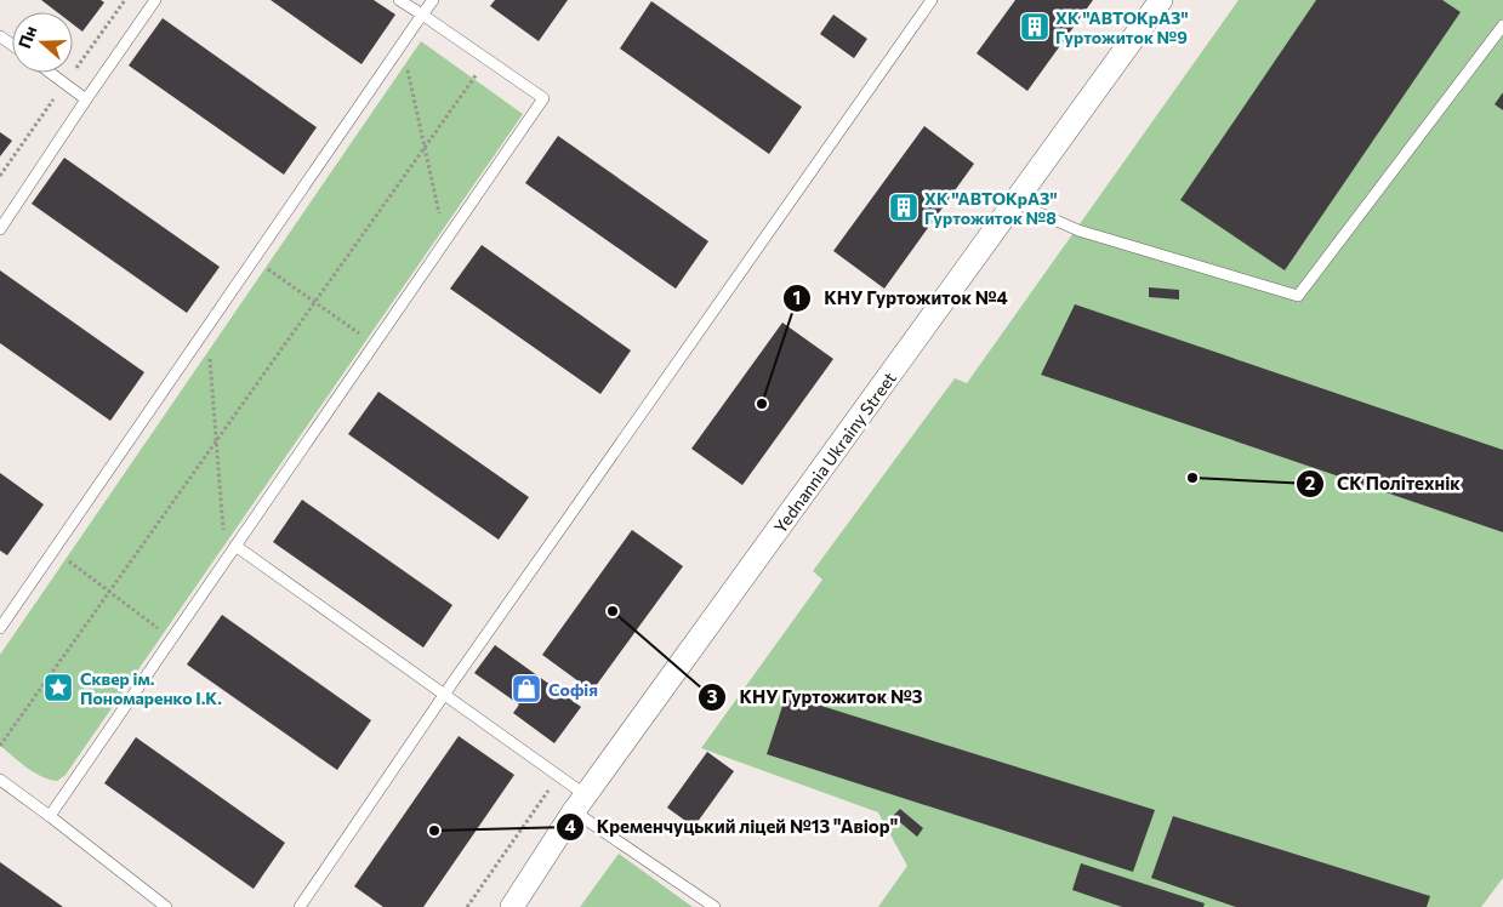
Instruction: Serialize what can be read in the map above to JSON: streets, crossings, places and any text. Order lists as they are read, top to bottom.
{
  "streets": {
    "street": ["Yednannia Ukrainy Street"]
  },
  "places": {
    "building": ["ХК \"АВТОКрАЗ\" Гуртожиток №9", "ХК \"АВТОКрАЗ\" Гуртожиток №8"],
    "other": [
      "КНУ Гуртожиток №4",
      "СК Політехнік",
      "КНУ Гуртожиток №3",
      "Кременчуцький ліцей №13 \"Авіор\""
    ],
    "place": ["Сквер ім. Пономаренко І.К."],
    "shop": ["Софія"]
  },
  "north": "left"
}
